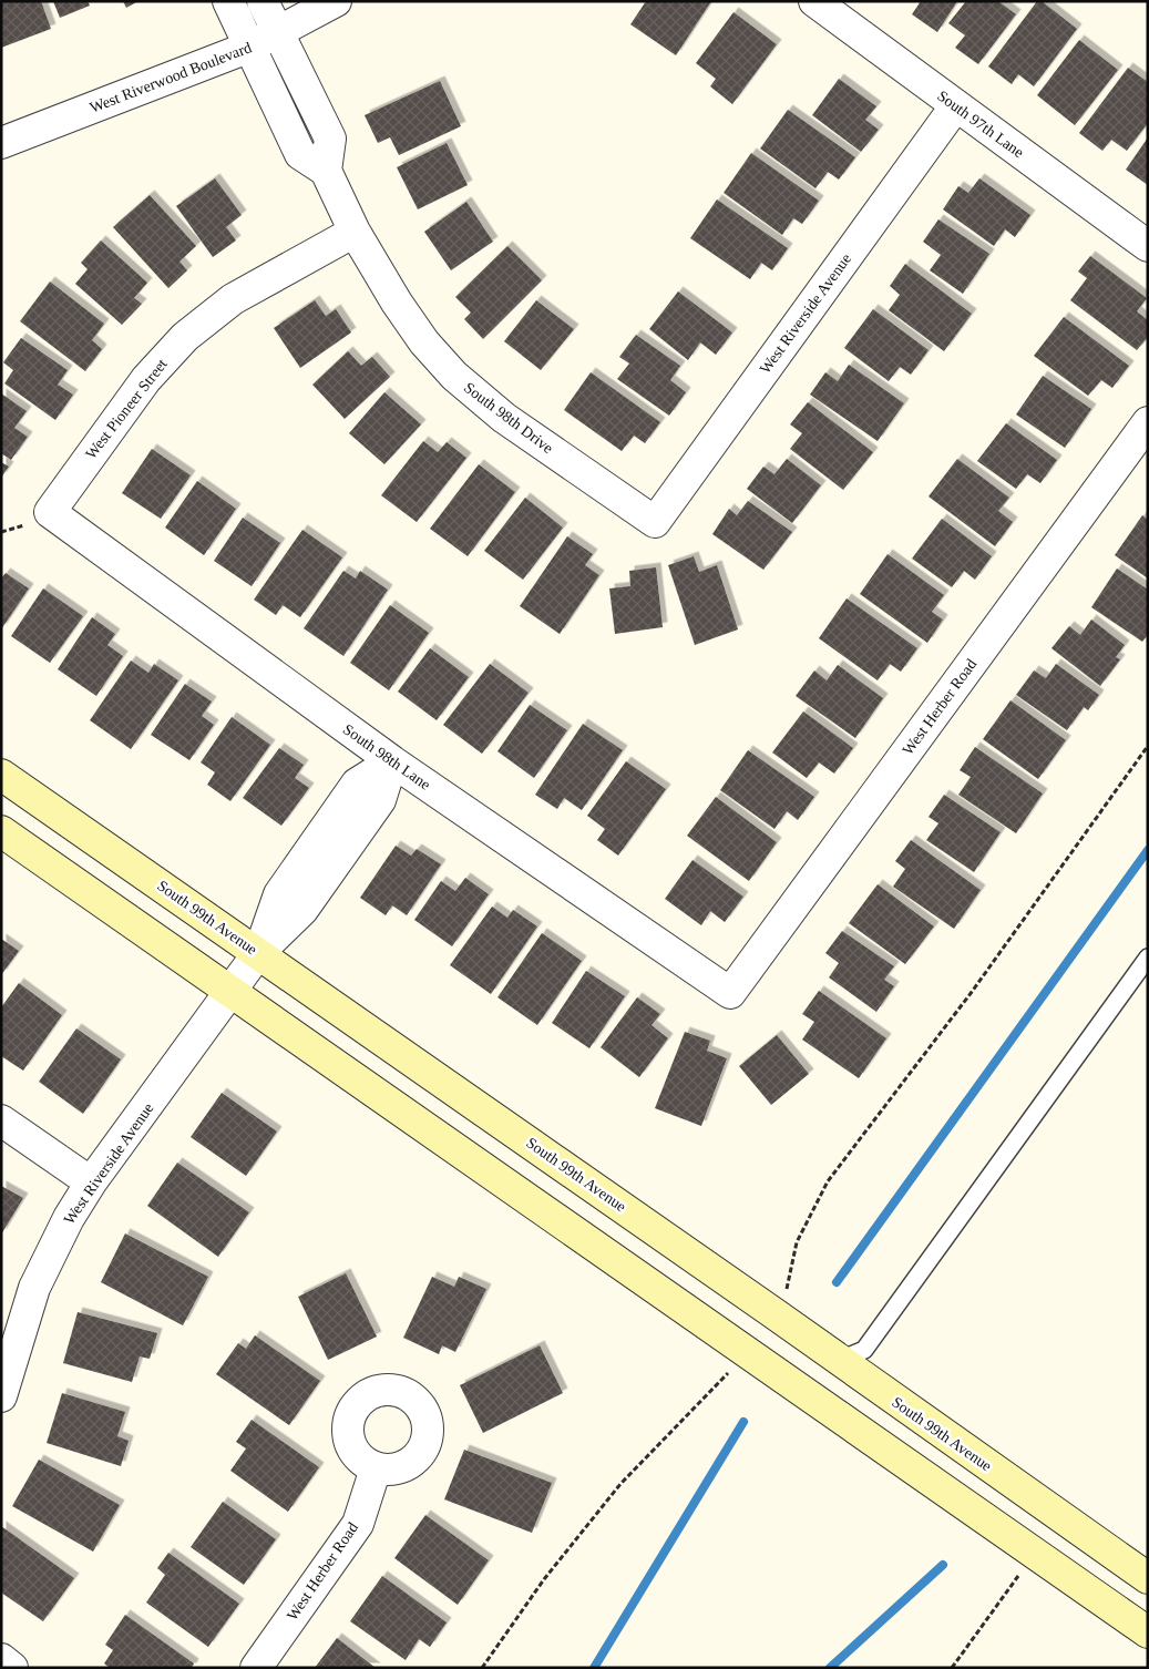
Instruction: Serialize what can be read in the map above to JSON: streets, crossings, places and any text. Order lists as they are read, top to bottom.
{
  "streets": {
    "main road": ["South 99th Avenue"],
    "street": [
      "West Riverwood Boulevard",
      "South 97th Lane",
      "West Riverside Avenue",
      "West Pioneer Street",
      "South 98th Drive",
      "West Herber Road",
      "South 98th Lane"
    ]
  },
  "crossings": [
    ["South 97th Lane", "West Riverside Avenue"],
    ["West Riverside Avenue", "South 98th Drive"],
    ["West Riverside Avenue", "South 98th Lane"],
    ["West Riverside Avenue", "South 99th Avenue"],
    ["West Pioneer Street", "South 98th Drive"],
    ["West Pioneer Street", "South 98th Lane"],
    ["West Herber Road", "South 98th Lane"]
  ]
}
